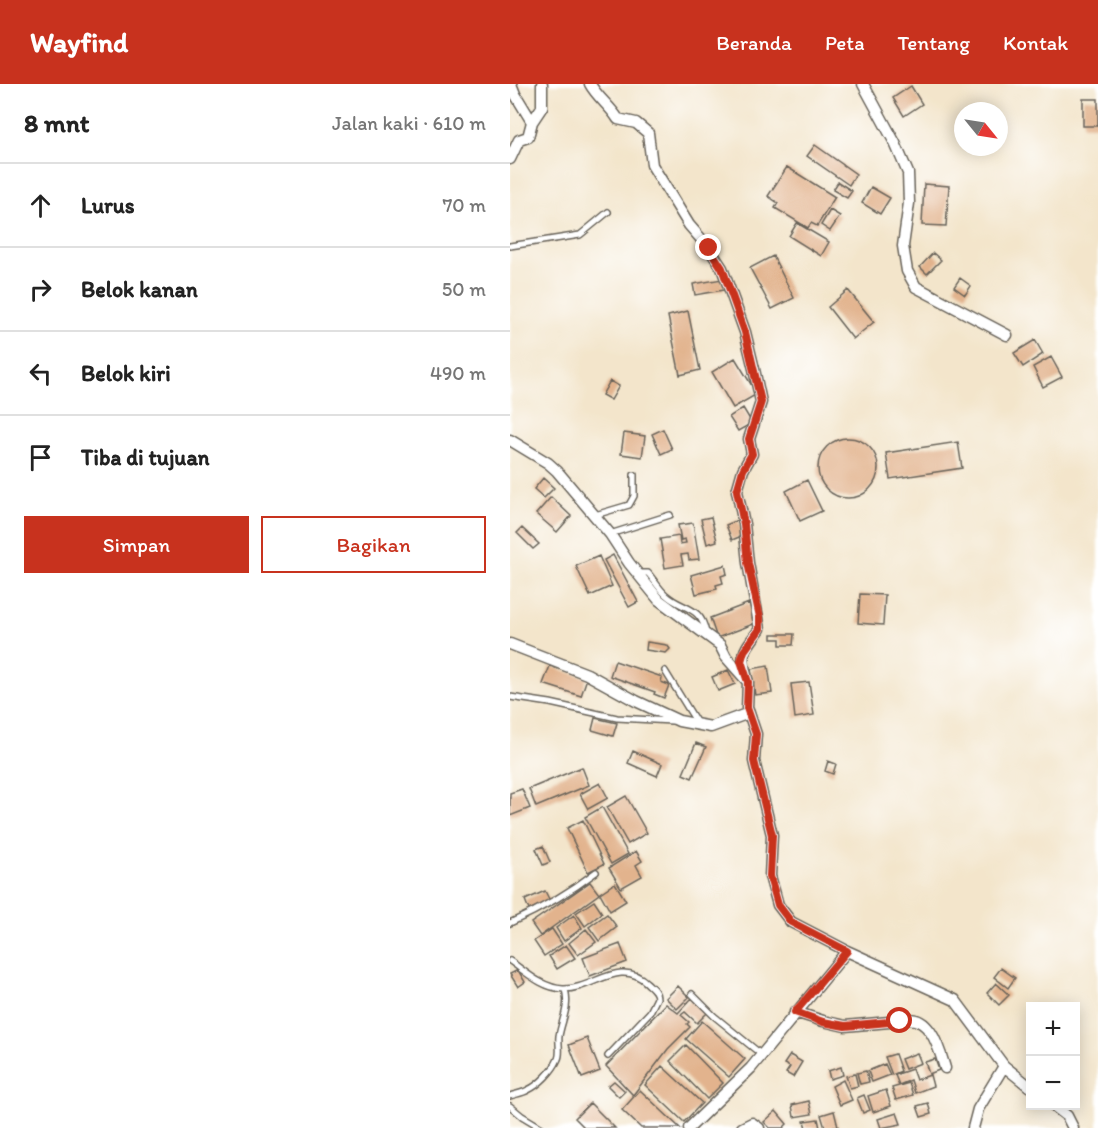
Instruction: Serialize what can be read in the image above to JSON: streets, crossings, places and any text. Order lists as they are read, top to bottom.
{
  "north": "bottom right",
  "page": {
    "header": "Wayfind",
    "nav": [
      "Beranda",
      "Peta",
      "Tentang",
      "Kontak"
    ],
    "heading": ["8 mnt", "Jalan kaki · 610 m"],
    "list": [
      ["Lurus", "70 m"],
      ["Belok kanan", "50 m"],
      ["Belok kiri", "490 m"],
      "Tiba di tujuan"
    ],
    "buttons": ["Simpan", "Bagikan"],
    "map_buttons": ["+", "−"]
  }
}
